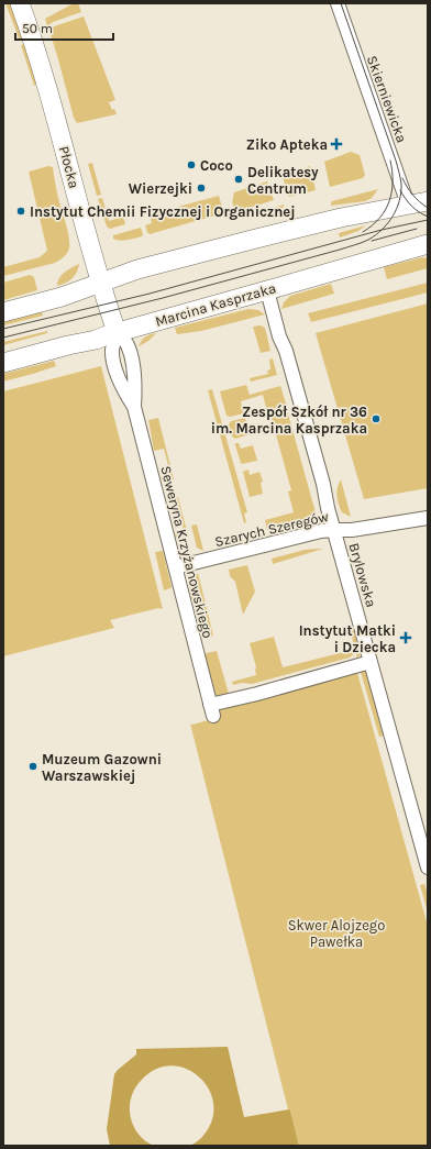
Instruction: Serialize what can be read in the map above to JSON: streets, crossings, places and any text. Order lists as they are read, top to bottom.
{
  "streets": {
    "main road": ["Płocka", "Marcina Kasprzaka"],
    "street": [
      "Skierniewicka",
      "Szarych Szeregów",
      "Seweryna Krzyżanowskiego",
      "Brylowska"
    ]
  },
  "crossings": [
    ["Płocka", "Marcina Kasprzaka"],
    ["Płocka", "Seweryna Krzyżanowskiego"],
    ["Marcina Kasprzaka", "Seweryna Krzyżanowskiego"],
    ["Marcina Kasprzaka", "Brylowska"],
    ["Szarych Szeregów", "Seweryna Krzyżanowskiego"],
    ["Szarych Szeregów", "Brylowska"],
    ["Seweryna Krzyżanowskiego", "Brylowska"]
  ],
  "parks": ["Skwer Alojzego Pawełka"],
  "places": {
    "health": ["Ziko Apteka", "Instytut Matki i Dziecka"],
    "other": [
      "Coco",
      "Delikatesy Centrum",
      "Wierzejki",
      "Instytut Chemii Fizycznej i Organicznej",
      "Zespół Szkół nr 36 im. Marcina Kasprzaka",
      "Muzeum Gazowni Warszawskiej"
    ]
  },
  "scale_bar": "50 m"
}
